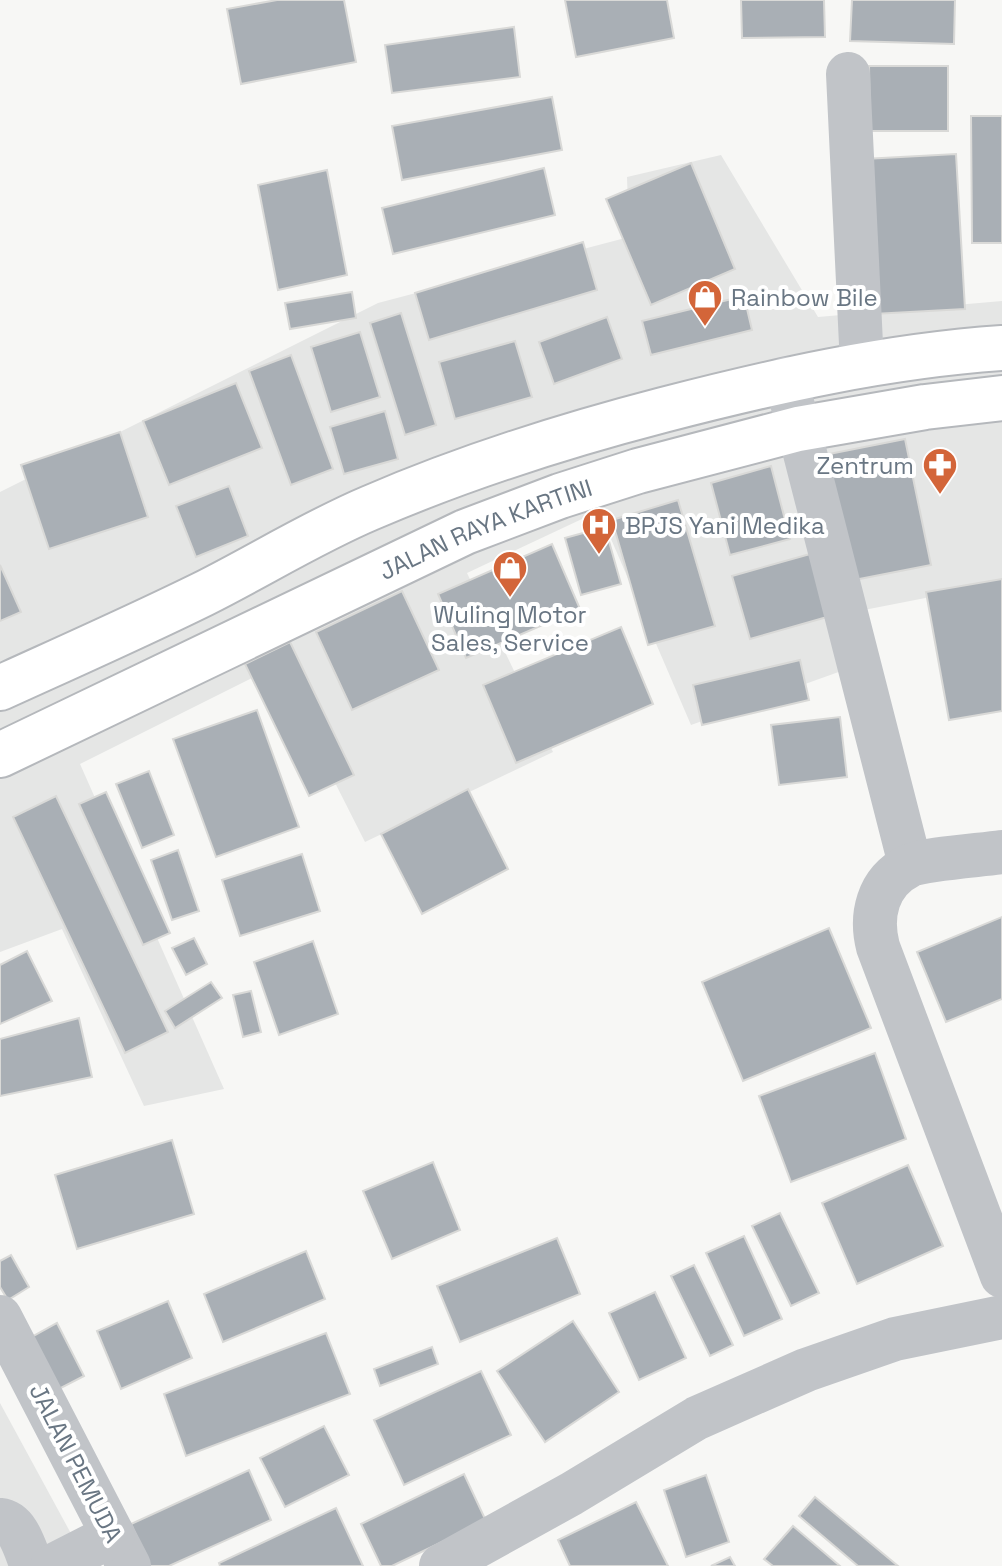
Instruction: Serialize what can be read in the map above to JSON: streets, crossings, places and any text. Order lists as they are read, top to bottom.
{
  "streets": {
    "main road": ["JALAN RAYA KARTINI"],
    "street": ["JALAN PEMUDA"]
  },
  "places": {
    "shop": ["Rainbow Bile", "Wuling Motor Sales, Service"],
    "pharmacy": ["Zentrum"],
    "hospital": ["BPJS Yani Medika"]
  }
}
